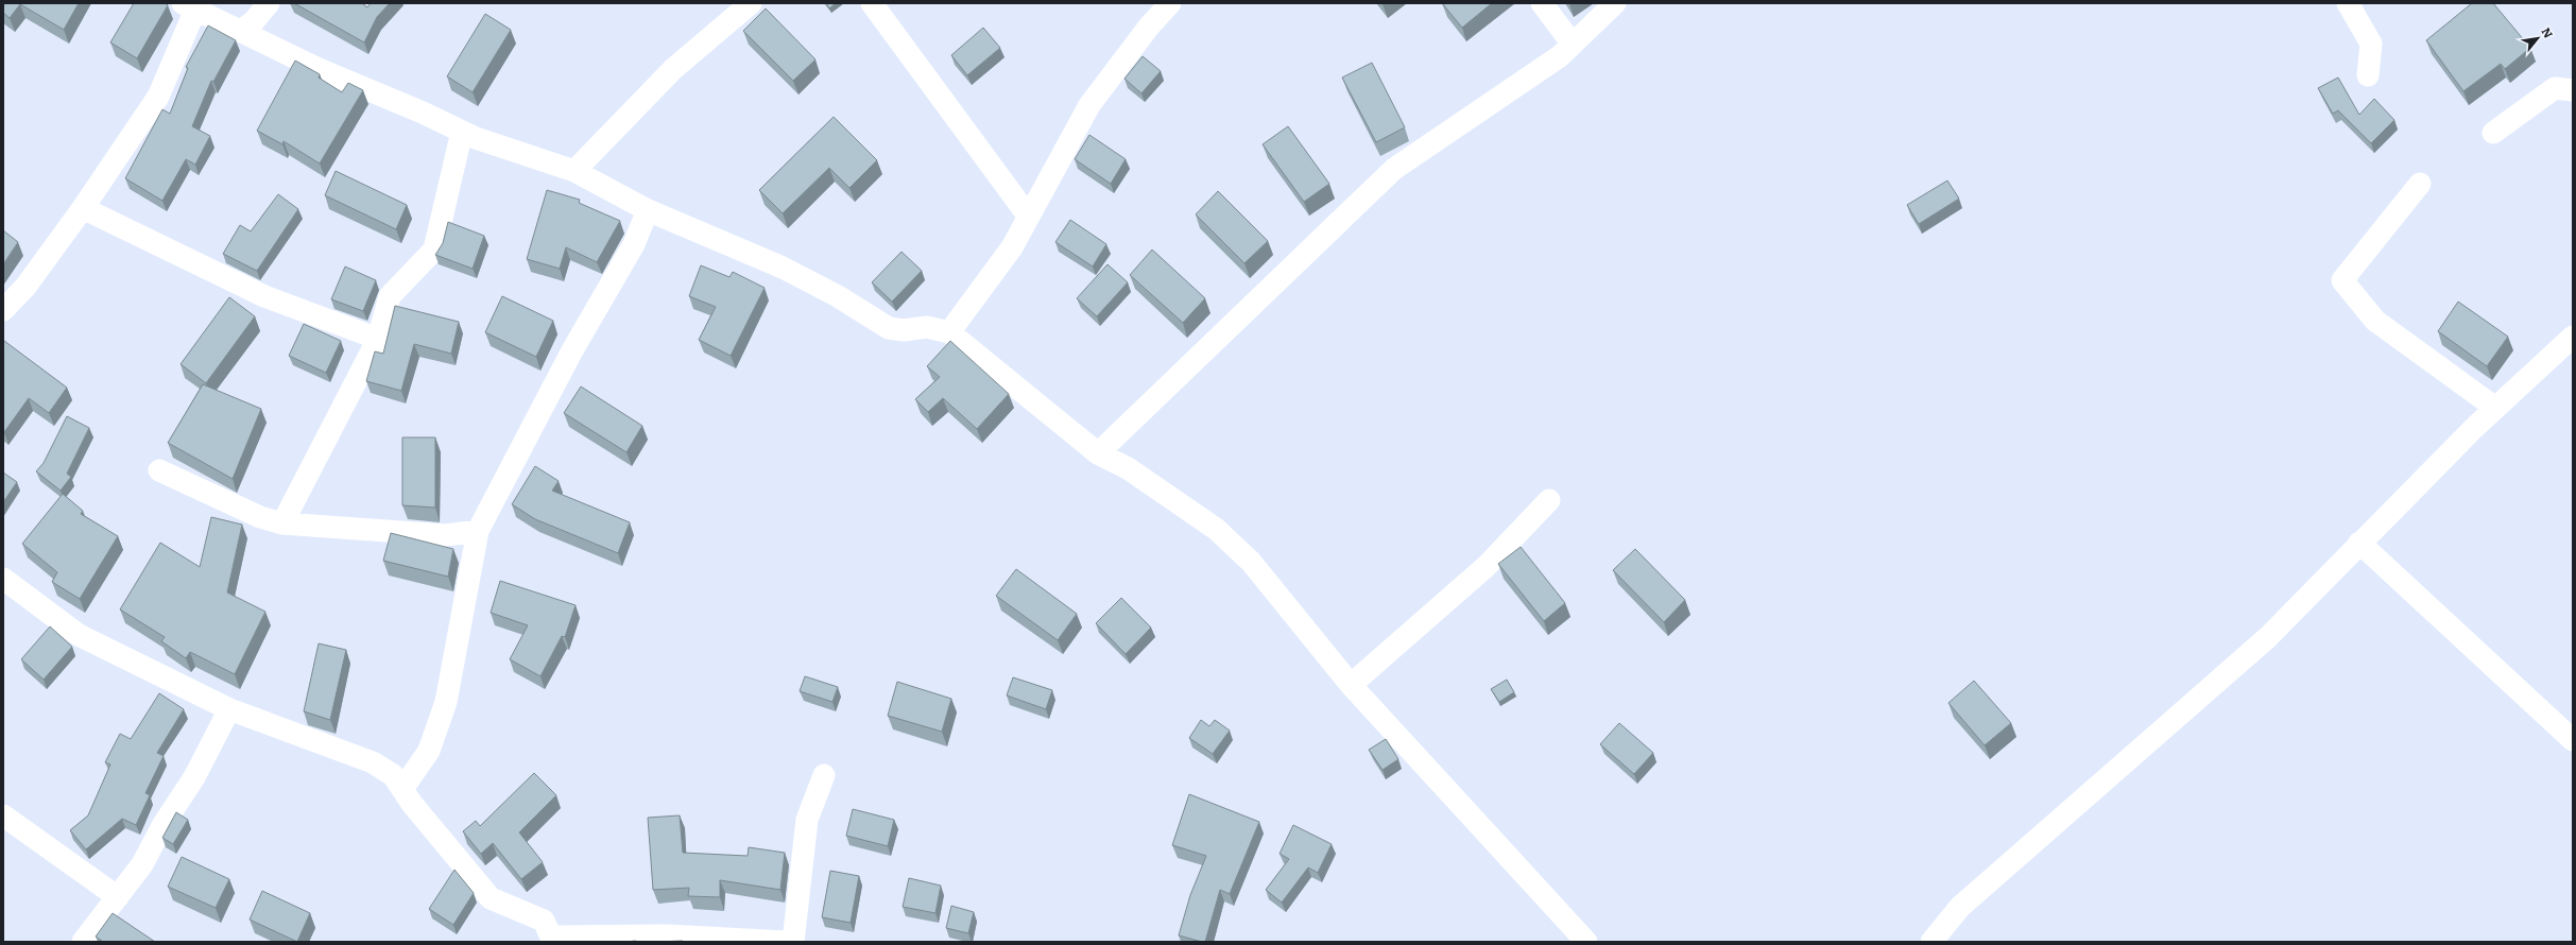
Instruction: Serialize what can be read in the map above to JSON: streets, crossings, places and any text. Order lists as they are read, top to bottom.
{
  "north": "top right"
}
